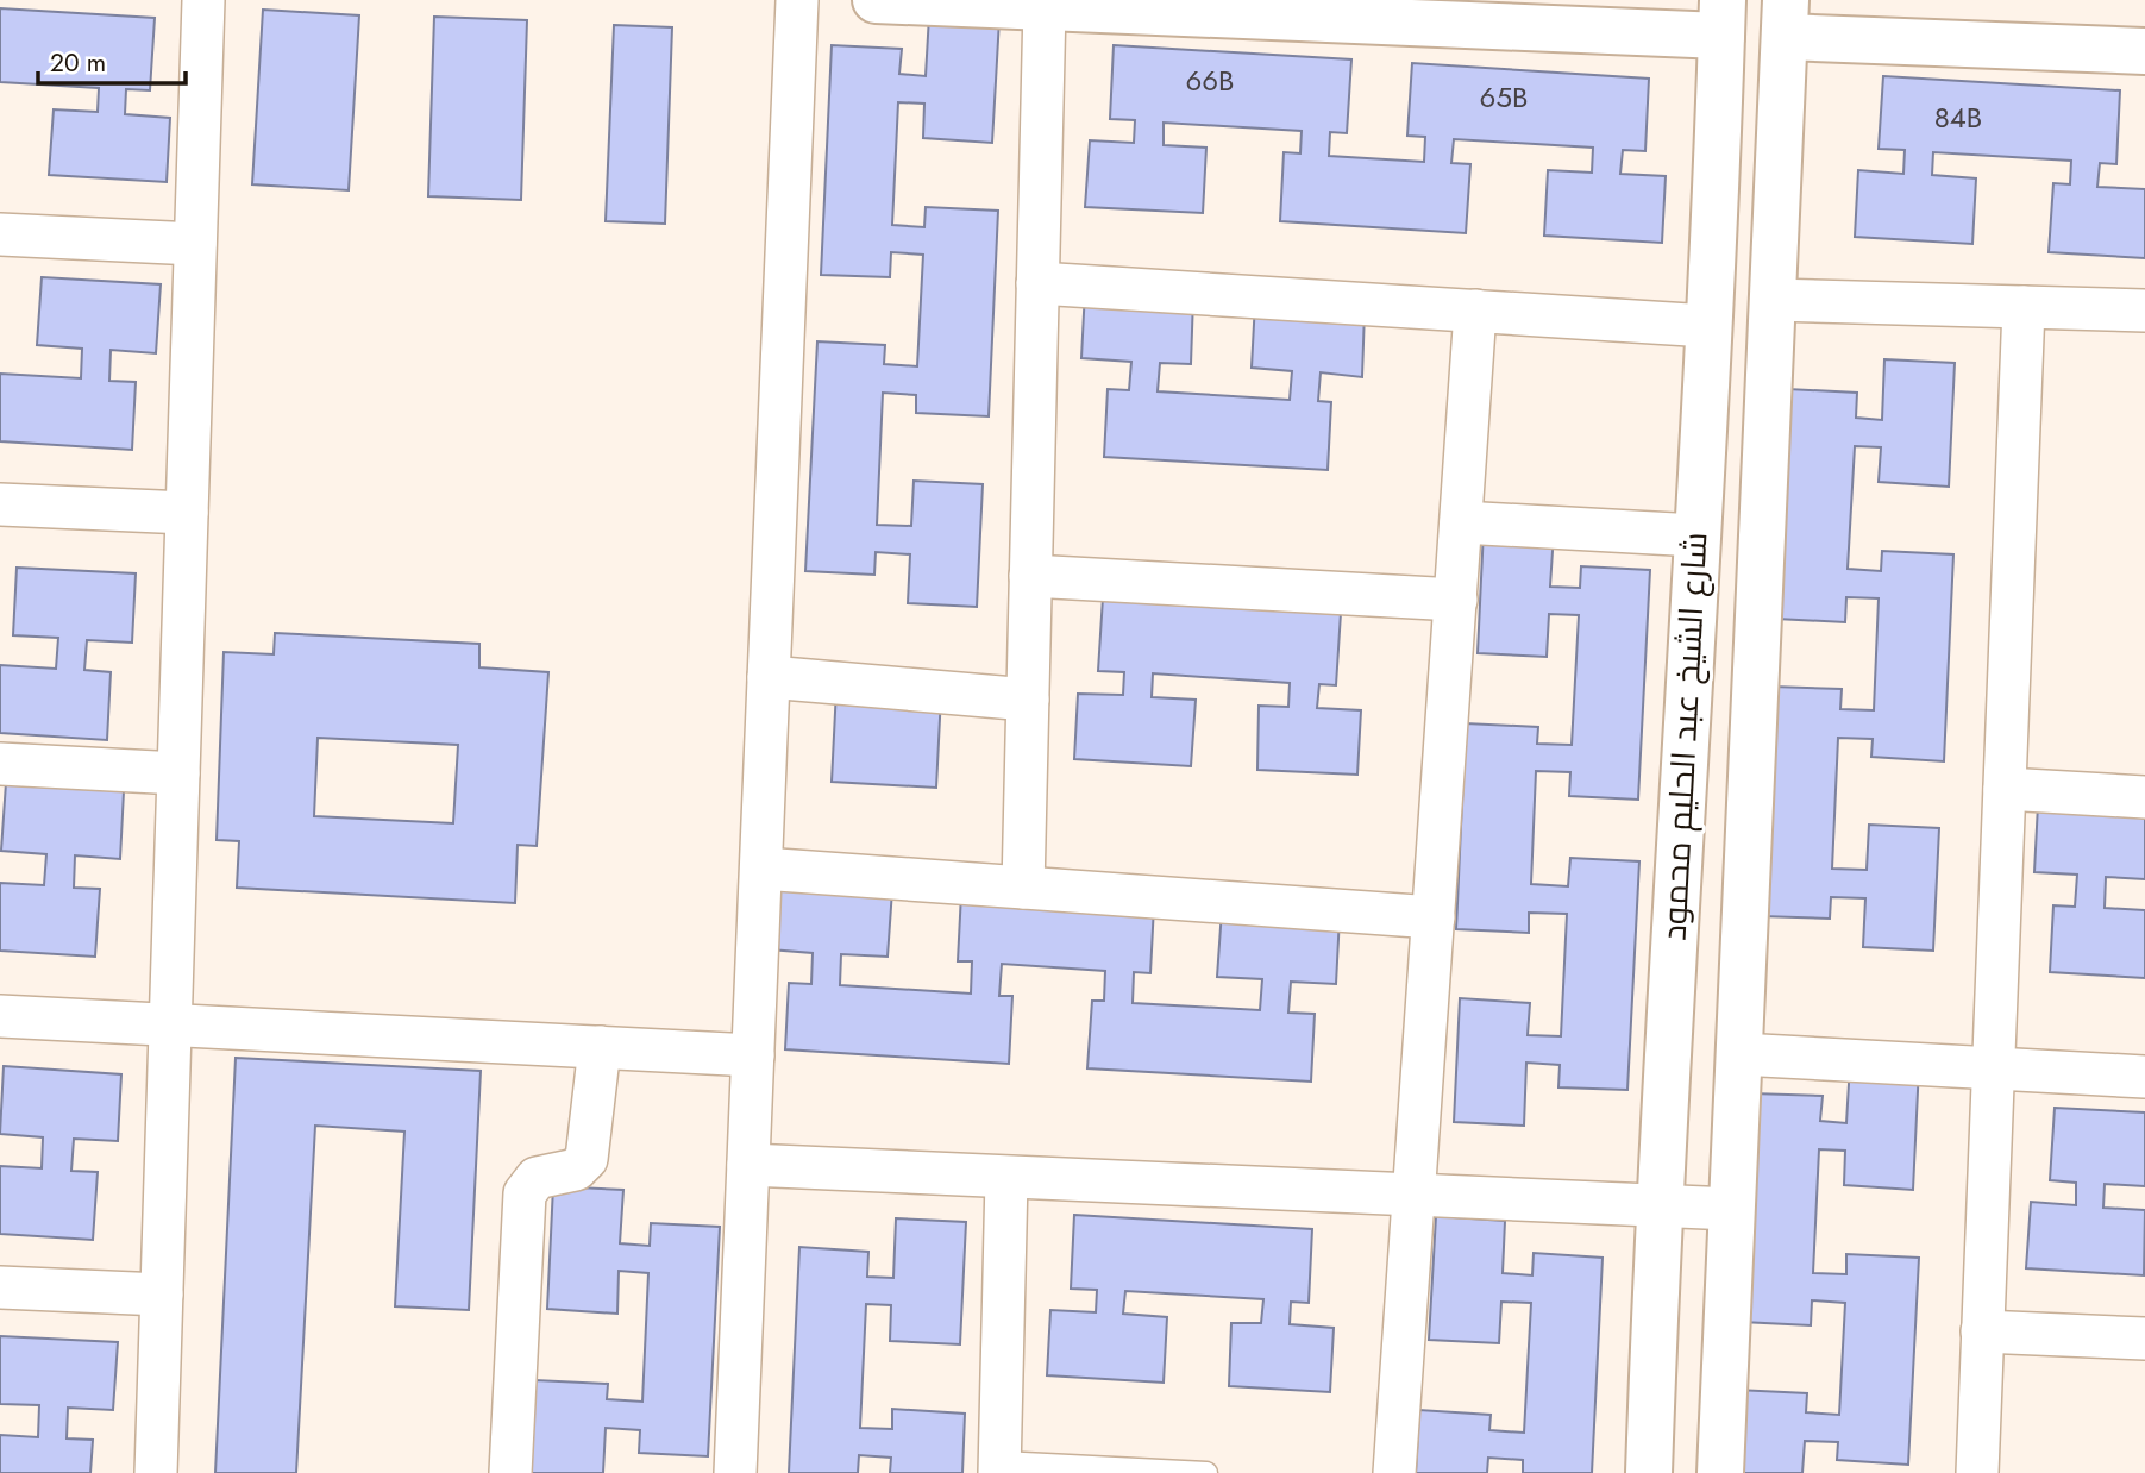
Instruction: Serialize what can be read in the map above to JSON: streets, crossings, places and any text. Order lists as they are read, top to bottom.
{
  "streets": {
    "street": ["شارع الشيخ عبد الحليم محمود"]
  },
  "house_numbers": ["66B", "65B", "84B"],
  "scale_bar": "20 m"
}
